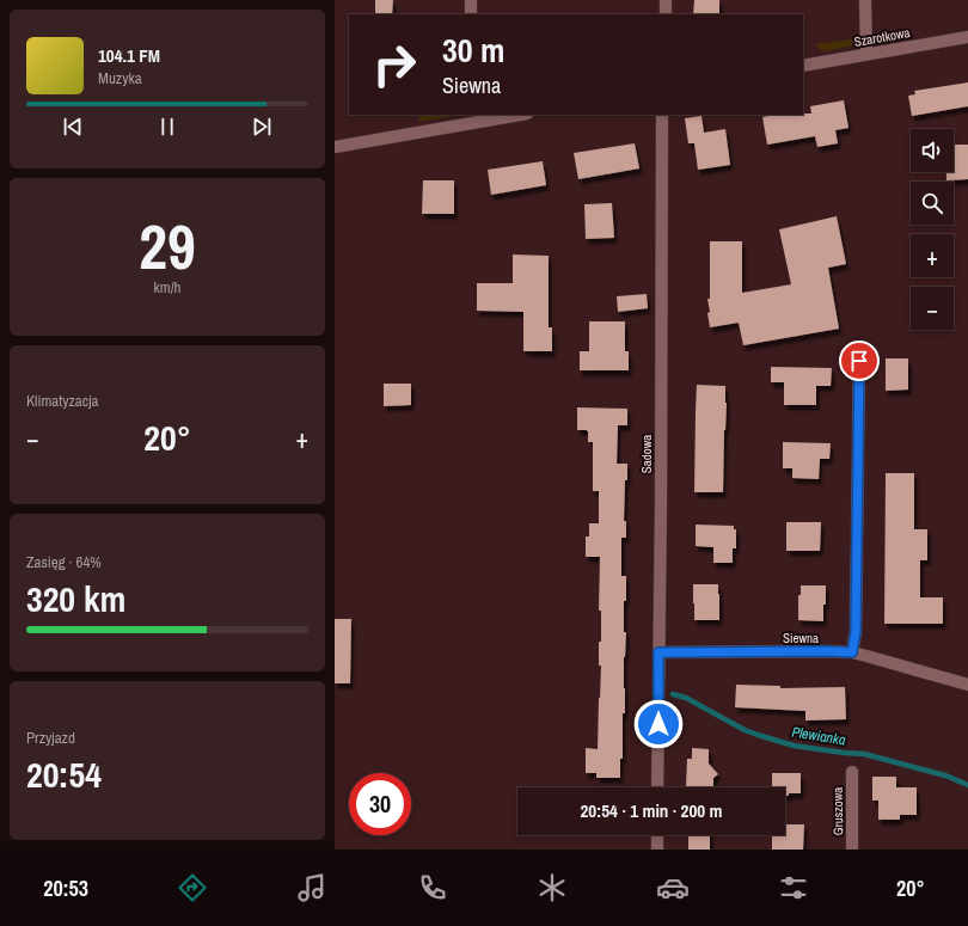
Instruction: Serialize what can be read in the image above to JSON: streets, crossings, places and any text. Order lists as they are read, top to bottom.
{
  "streets": {
    "street": [
      "Szarotkowa",
      "Sadowa",
      "Siewna",
      "Gruszowa"
    ]
  },
  "crossings": [
    ["Sadowa", "Siewna"]
  ],
  "water": ["Plewianka"],
  "page": {
    "turn": ["30 m", "Siewna"],
    "song": ["104.1 FM", "Muzyka"],
    "map_buttons": ["+", "−"],
    "tile": [
      ["29", "km/h"],
      "Klimatyzacja",
      ["Zasięg · 64%", "320 km"],
      ["Przyjazd", "20:54"]
    ],
    "heat": ["−", "20°", "+"],
    "limit": "30",
    "trip": "20:54 · 1 min · 200 m",
    "tabs": ["20:53", "20°"]
  }
}
